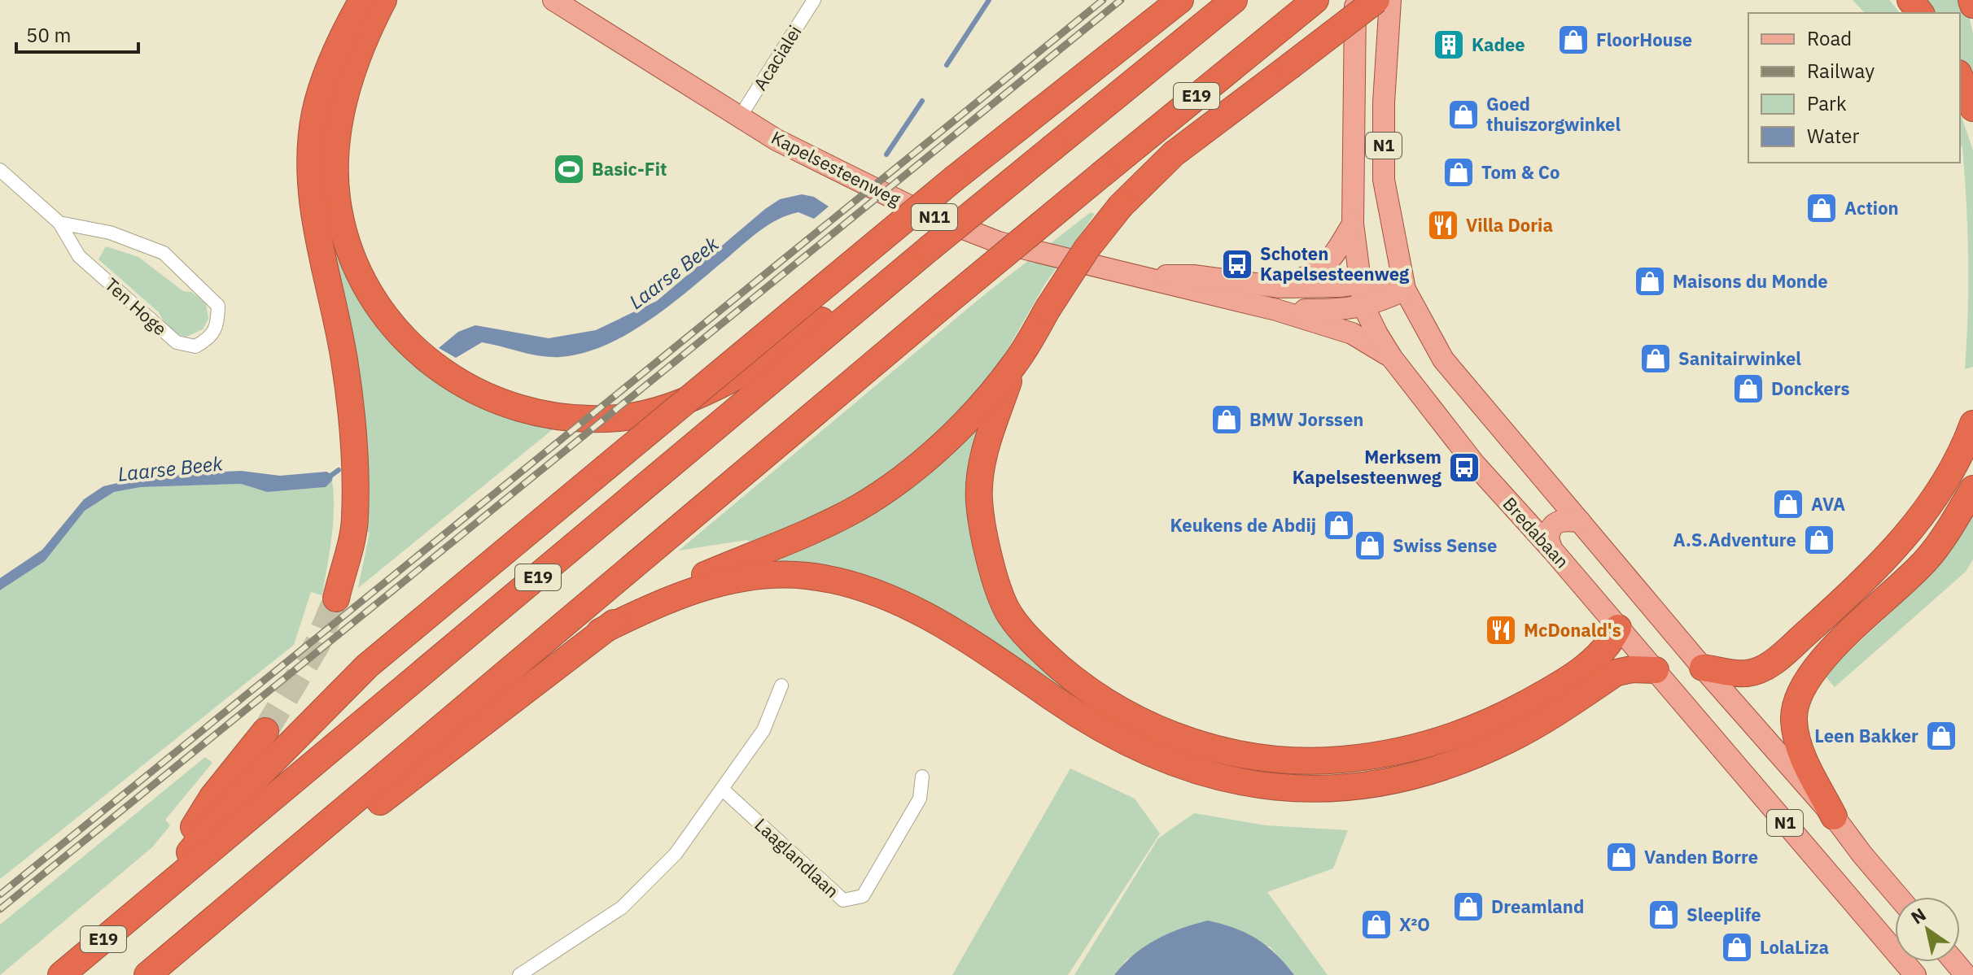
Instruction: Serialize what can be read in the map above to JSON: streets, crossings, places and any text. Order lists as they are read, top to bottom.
{
  "streets": {
    "highway": ["E19"],
    "main road": [
      "N1",
      "Kapelsesteenweg",
      "N11",
      "Bredabaan"
    ],
    "street": ["Acacialei", "Ten Hoge", "Laaglandlaan"]
  },
  "crossings": [
    ["Acacialei", "Kapelsesteenweg"],
    ["N1", "Kapelsesteenweg"],
    ["N1", "Bredabaan"],
    ["Kapelsesteenweg", "N11"],
    ["Kapelsesteenweg", "Bredabaan"],
    ["N11", "Bredabaan"]
  ],
  "water": ["Laarse Beek"],
  "places": {
    "shop": [
      "FloorHouse",
      "Goed thuiszorgwinkel",
      "Tom & Co",
      "Action",
      "Maisons du Monde",
      "Sanitairwinkel",
      "Donckers",
      "BMW Jorssen",
      "AVA",
      "Keukens de Abdij",
      "A.S.Adventure",
      "Swiss Sense",
      "Leen Bakker",
      "Vanden Borre",
      "Dreamland",
      "Sleeplife",
      "X²O",
      "LolaLiza"
    ],
    "building": ["Kadee"],
    "sports": ["Basic-Fit"],
    "restaurant": ["Villa Doria", "McDonald's"],
    "bus stop": ["Schoten Kapelsesteenweg", "Merksem Kapelsesteenweg"]
  },
  "legend": [
    "Road",
    "Railway",
    "Park",
    "Water"
  ],
  "scale_bar": "50 m",
  "north": "top left"
}
